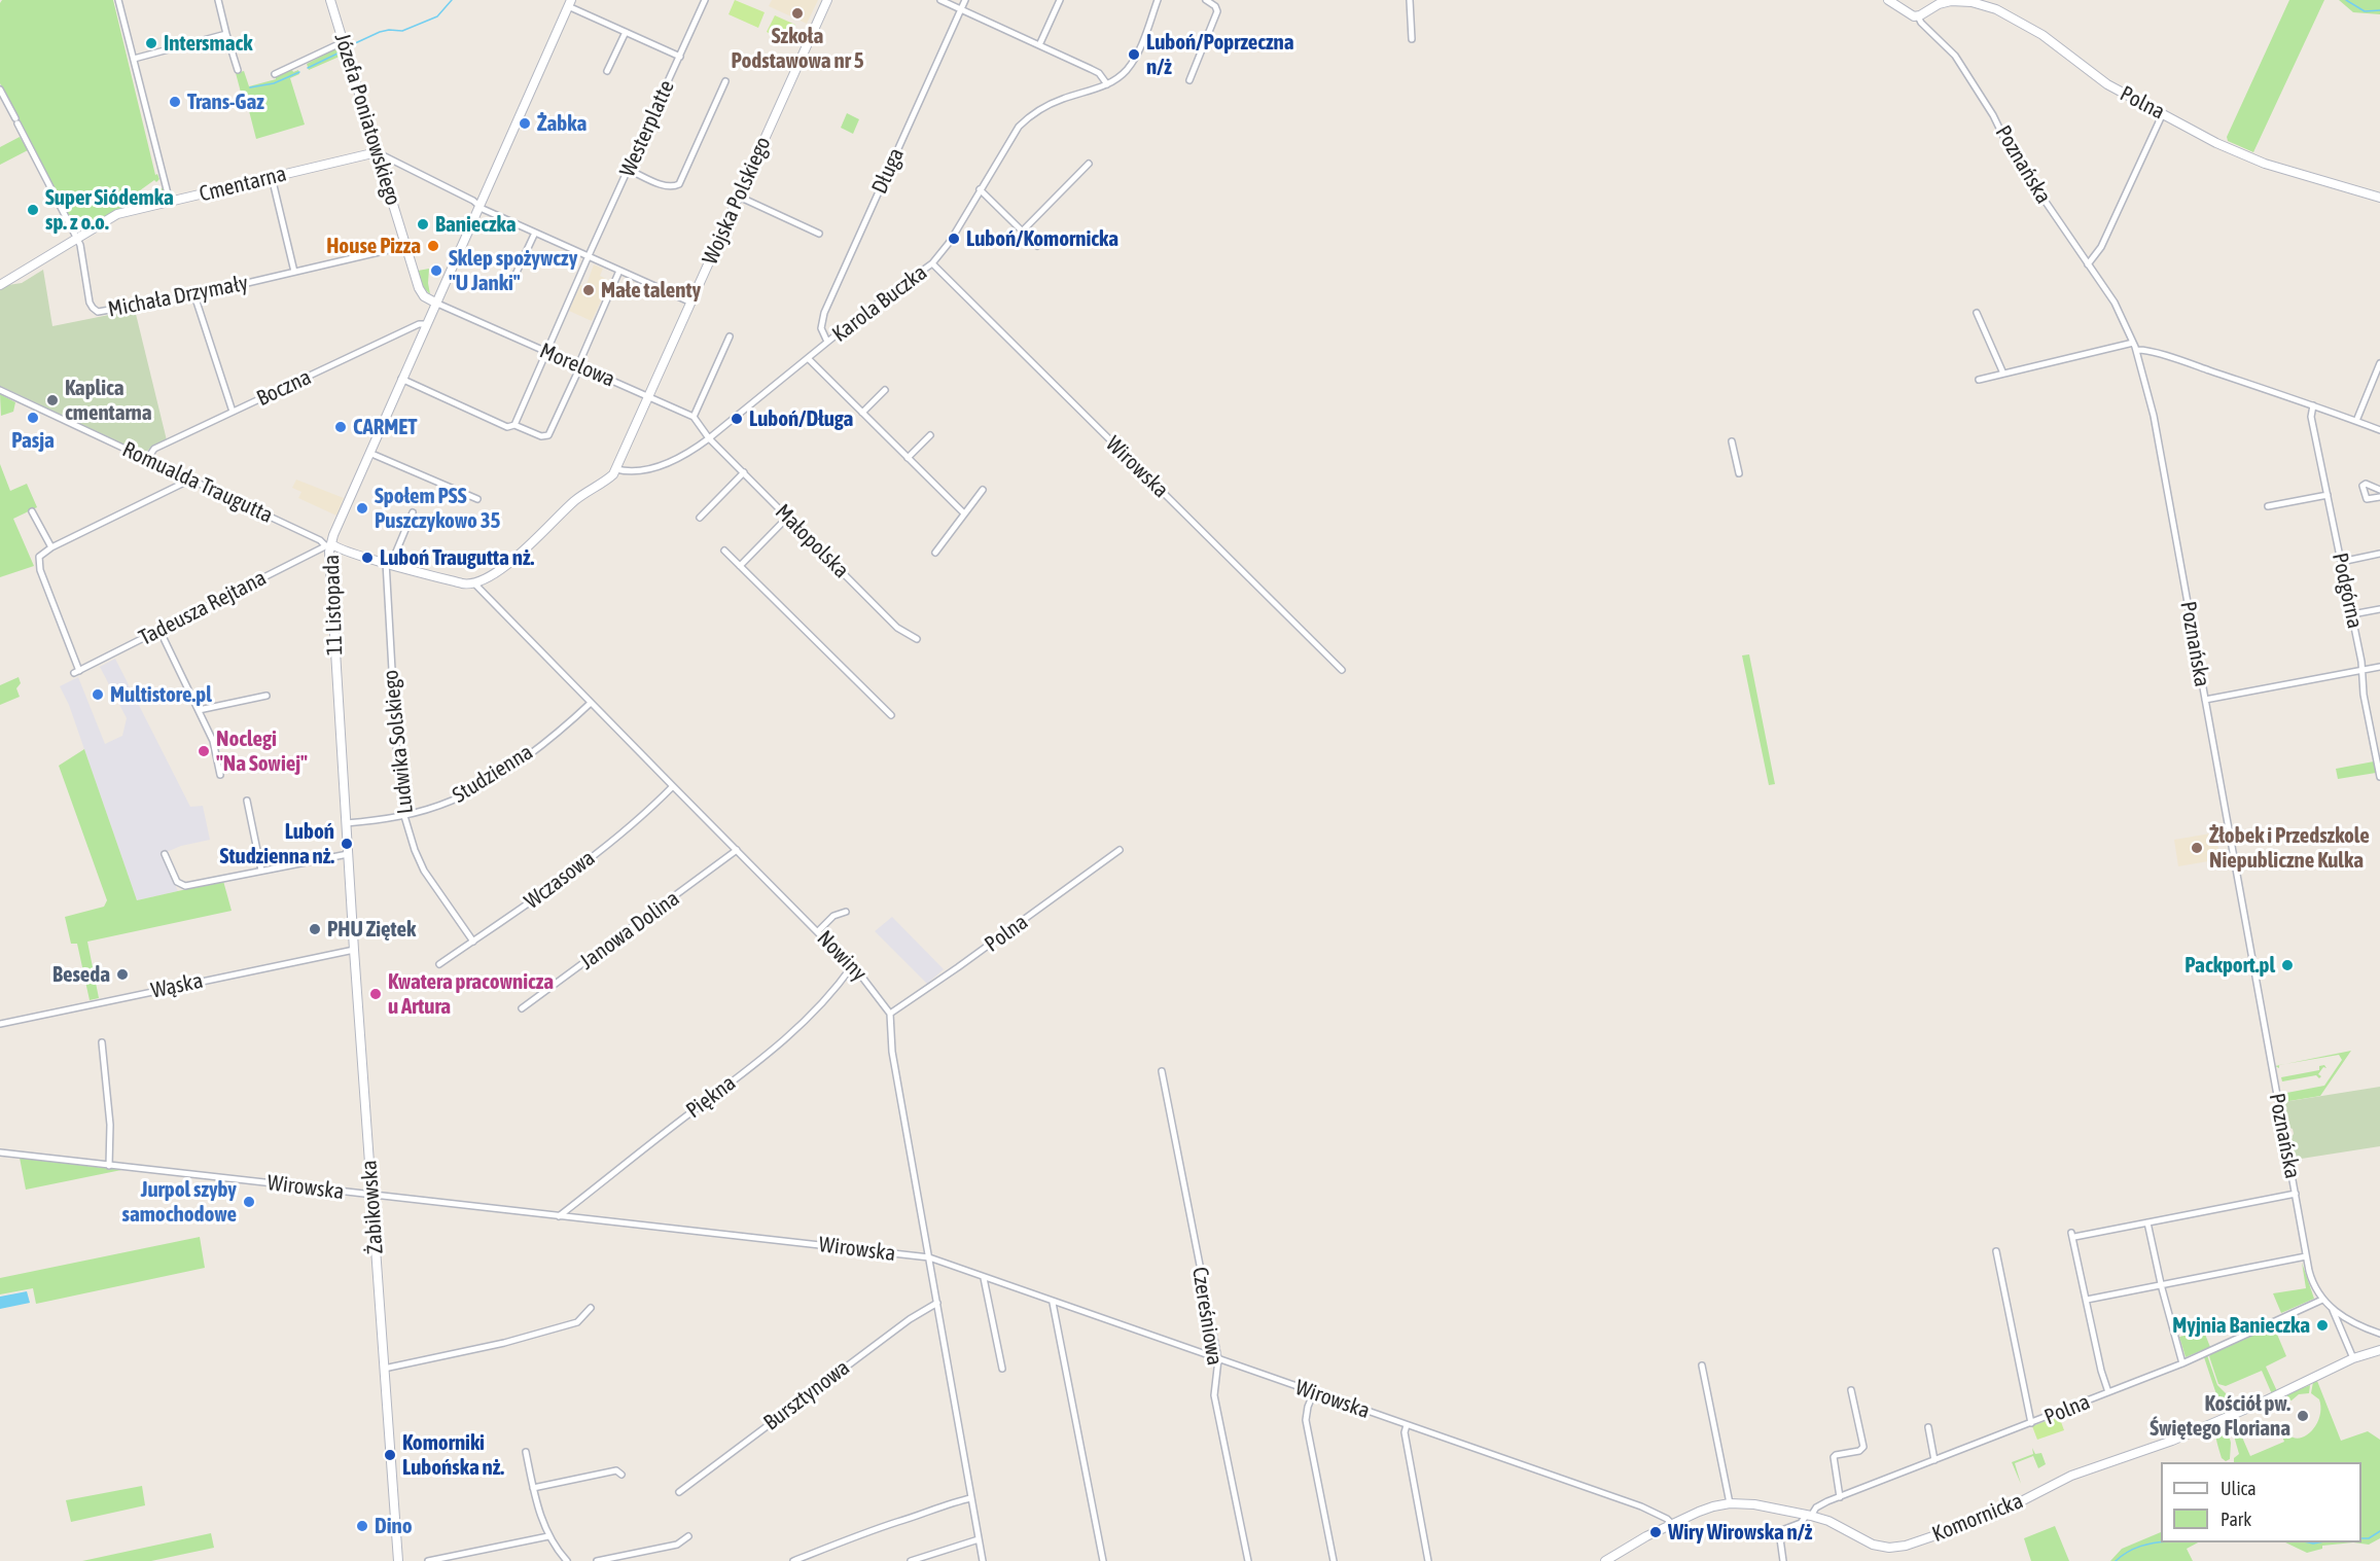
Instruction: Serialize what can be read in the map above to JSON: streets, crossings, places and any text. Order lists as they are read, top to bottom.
{
  "streets": {
    "street": [
      "Polna",
      "Józefa Poniatowskiego",
      "Westerplatte",
      "Poznańska",
      "Długa",
      "Cmentarna",
      "Wojska Polskiego",
      "Michała Drzymały",
      "Karola Buczka",
      "Morelowa",
      "Boczna",
      "Wirowska",
      "Romualda Traugutta",
      "Małopolska",
      "Podgórna",
      "11 Listopada",
      "Tadeusza Rejtana",
      "Ludwika Solskiego",
      "Studzienna",
      "Wczasowa",
      "Janowa Dolina",
      "Nowiny",
      "Wąska",
      "Piękna",
      "Żabikowska",
      "Czereśniowa",
      "Bursztynowa",
      "Komornicka"
    ]
  },
  "crossings": [
    ["Polna", "Poznańska"],
    ["Polna", "Nowiny"],
    ["Polna", "Komornicka"],
    ["Józefa Poniatowskiego", "Cmentarna"],
    ["Józefa Poniatowskiego", "Michała Drzymały"],
    ["Józefa Poniatowskiego", "Morelowa"],
    ["Józefa Poniatowskiego", "11 Listopada"],
    ["Westerplatte", "Morelowa"],
    ["Długa", "Karola Buczka"],
    ["Cmentarna", "Michała Drzymały"],
    ["Wojska Polskiego", "Karola Buczka"],
    ["Wojska Polskiego", "Morelowa"],
    ["Karola Buczka", "Wirowska"],
    ["Karola Buczka", "Małopolska"],
    ["Morelowa", "11 Listopada"],
    ["Boczna", "Romualda Traugutta"],
    ["Boczna", "11 Listopada"],
    ["Wirowska", "Piękna"],
    ["Wirowska", "Żabikowska"],
    ["Wirowska", "Czereśniowa"],
    ["Wirowska", "Komornicka"],
    ["Romualda Traugutta", "11 Listopada"],
    ["Romualda Traugutta", "Tadeusza Rejtana"],
    ["Romualda Traugutta", "Ludwika Solskiego"],
    ["Romualda Traugutta", "Nowiny"],
    ["11 Listopada", "Tadeusza Rejtana"],
    ["11 Listopada", "Studzienna"],
    ["11 Listopada", "Żabikowska"],
    ["Ludwika Solskiego", "Studzienna"],
    ["Ludwika Solskiego", "Wczasowa"],
    ["Studzienna", "Nowiny"],
    ["Wczasowa", "Nowiny"],
    ["Janowa Dolina", "Nowiny"],
    ["Nowiny", "Piękna"],
    ["Wąska", "Żabikowska"]
  ],
  "places": [
    "Szkoła Podstawowa nr 5",
    "Intersmack",
    "Luboń/Poprzeczna n/ż",
    "Trans-Gaz",
    "Żabka",
    "Super Siódemka sp. z o.o.",
    "Banieczka",
    "Luboń/Komornicka",
    "House Pizza",
    "Sklep spożywczy \"U Janki\"",
    "Małe talenty",
    "Kaplica cmentarna",
    "Pasja",
    "Luboń/Długa",
    "CARMET",
    "Społem PSS Puszczykowo 35",
    "Luboń Traugutta nż.",
    "Multistore.pl",
    "Noclegi \"Na Sowiej\"",
    "Luboń Studzienna nż.",
    "Żłobek i Przedszkole Niepubliczne Kulka",
    "PHU Ziętek",
    "Packport.pl",
    "Beseda",
    "Kwatera pracownicza u Artura",
    "Jurpol szyby samochodowe",
    "Myjnia Banieczka",
    "Kościół pw. Świętego Floriana",
    "Komorniki Lubońska nż.",
    "Dino",
    "Wiry Wirowska n/ż"
  ],
  "legend": ["Ulica", "Park"]
}
